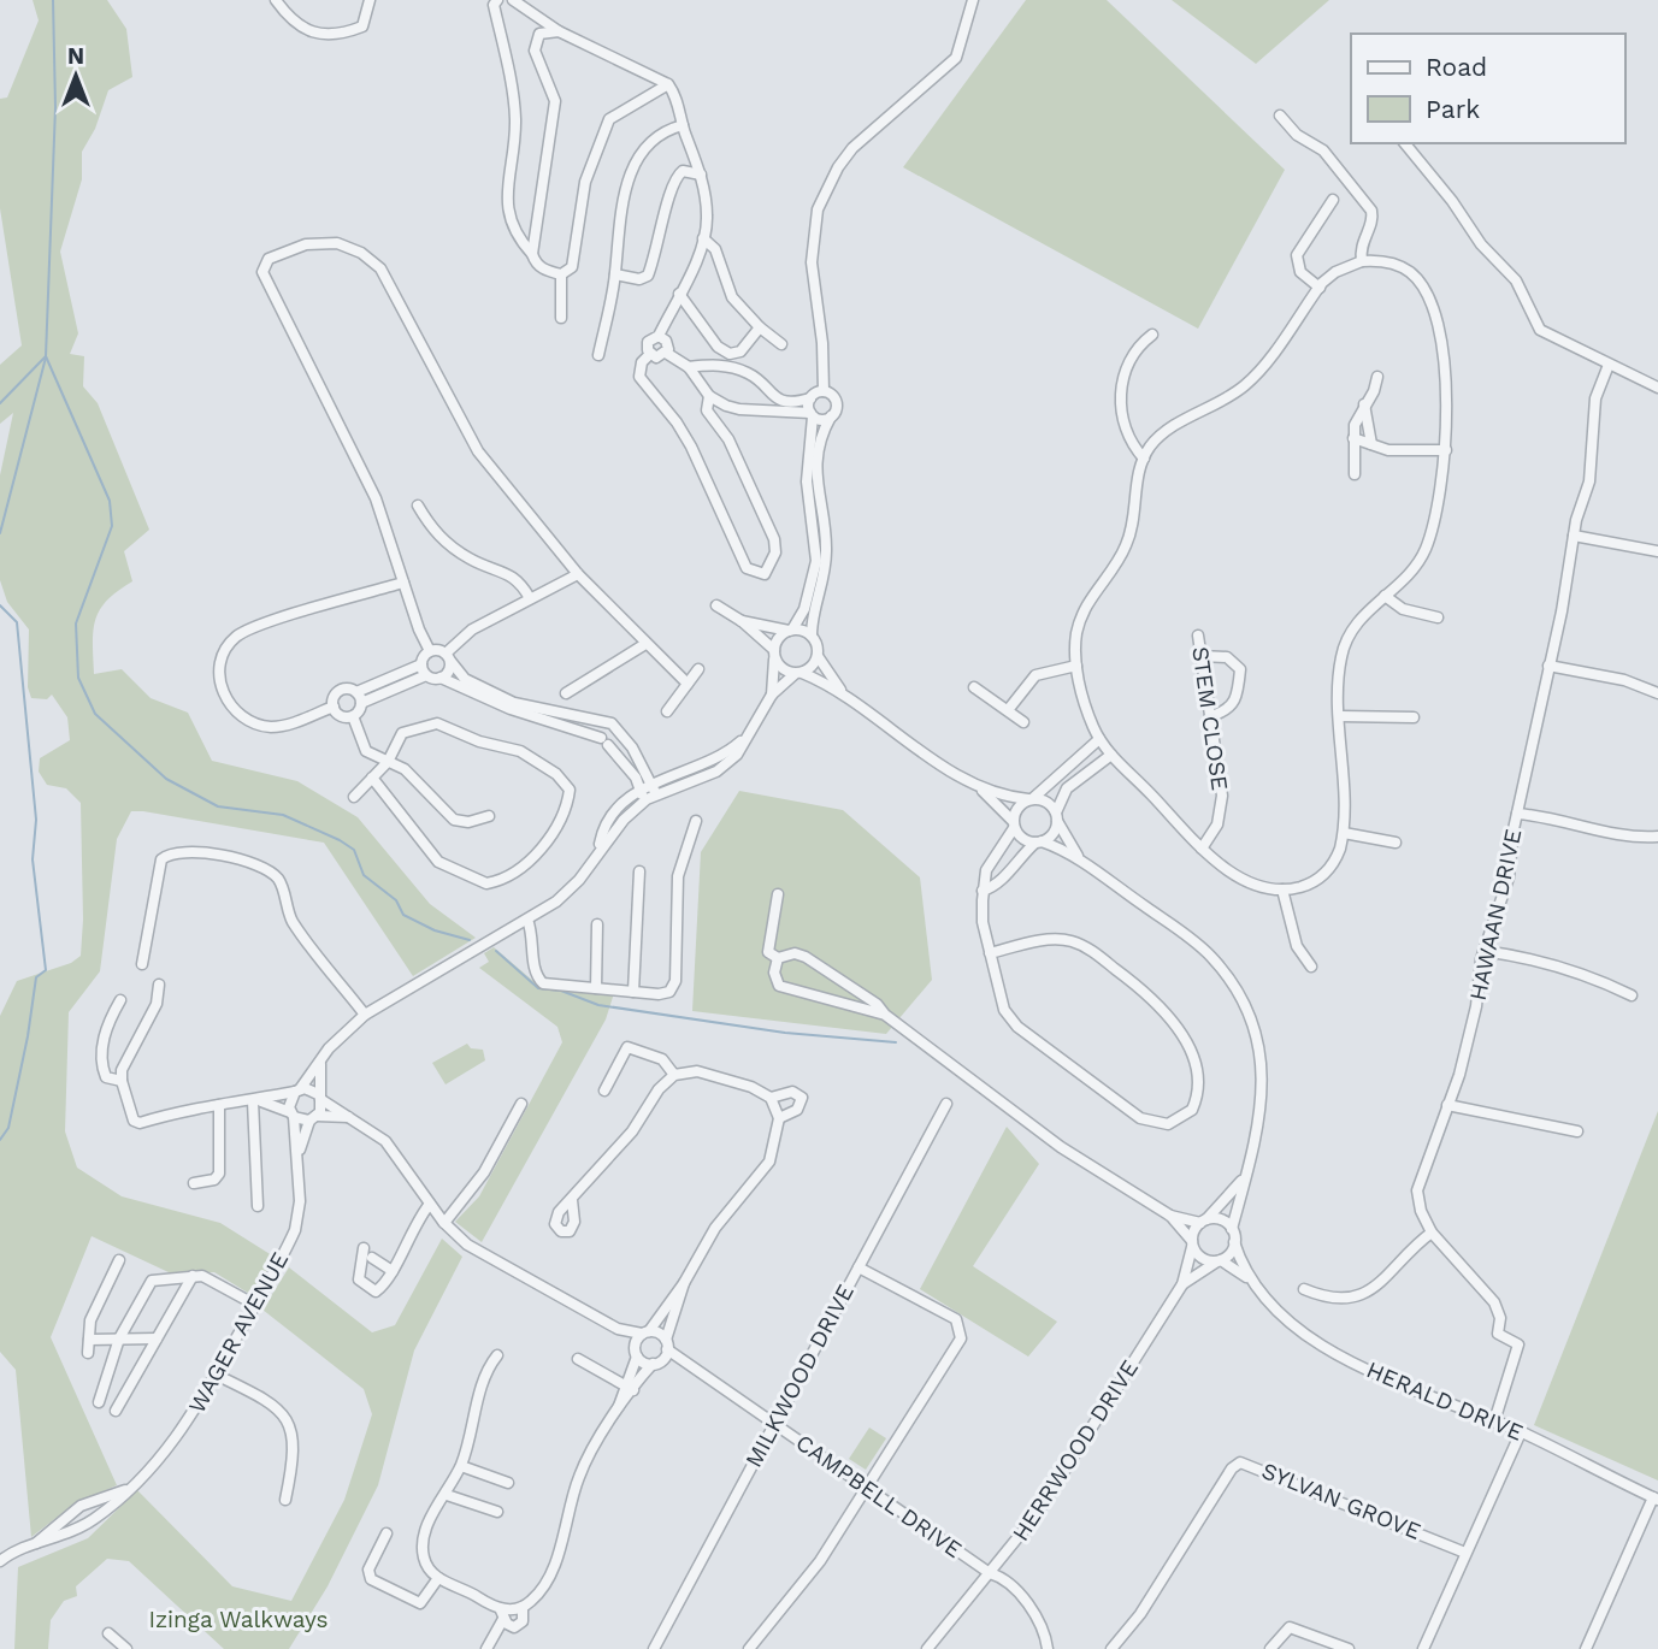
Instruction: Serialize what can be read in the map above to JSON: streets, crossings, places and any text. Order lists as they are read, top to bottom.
{
  "streets": {
    "street": [
      "STEM CLOSE",
      "HAWAAN DRIVE",
      "WAGER AVENUE",
      "MILKWOOD DRIVE",
      "HERALD DRIVE",
      "HERRWOOD DRIVE",
      "CAMPBELL DRIVE",
      "SYLVAN GROVE"
    ]
  },
  "crossings": [
    ["HAWAAN DRIVE", "HERALD DRIVE"],
    ["MILKWOOD DRIVE", "CAMPBELL DRIVE"],
    ["HERALD DRIVE", "HERRWOOD DRIVE"],
    ["HERRWOOD DRIVE", "CAMPBELL DRIVE"]
  ],
  "parks": ["Izinga Walkways"],
  "legend": ["Road", "Park"],
  "north": "top"
}
